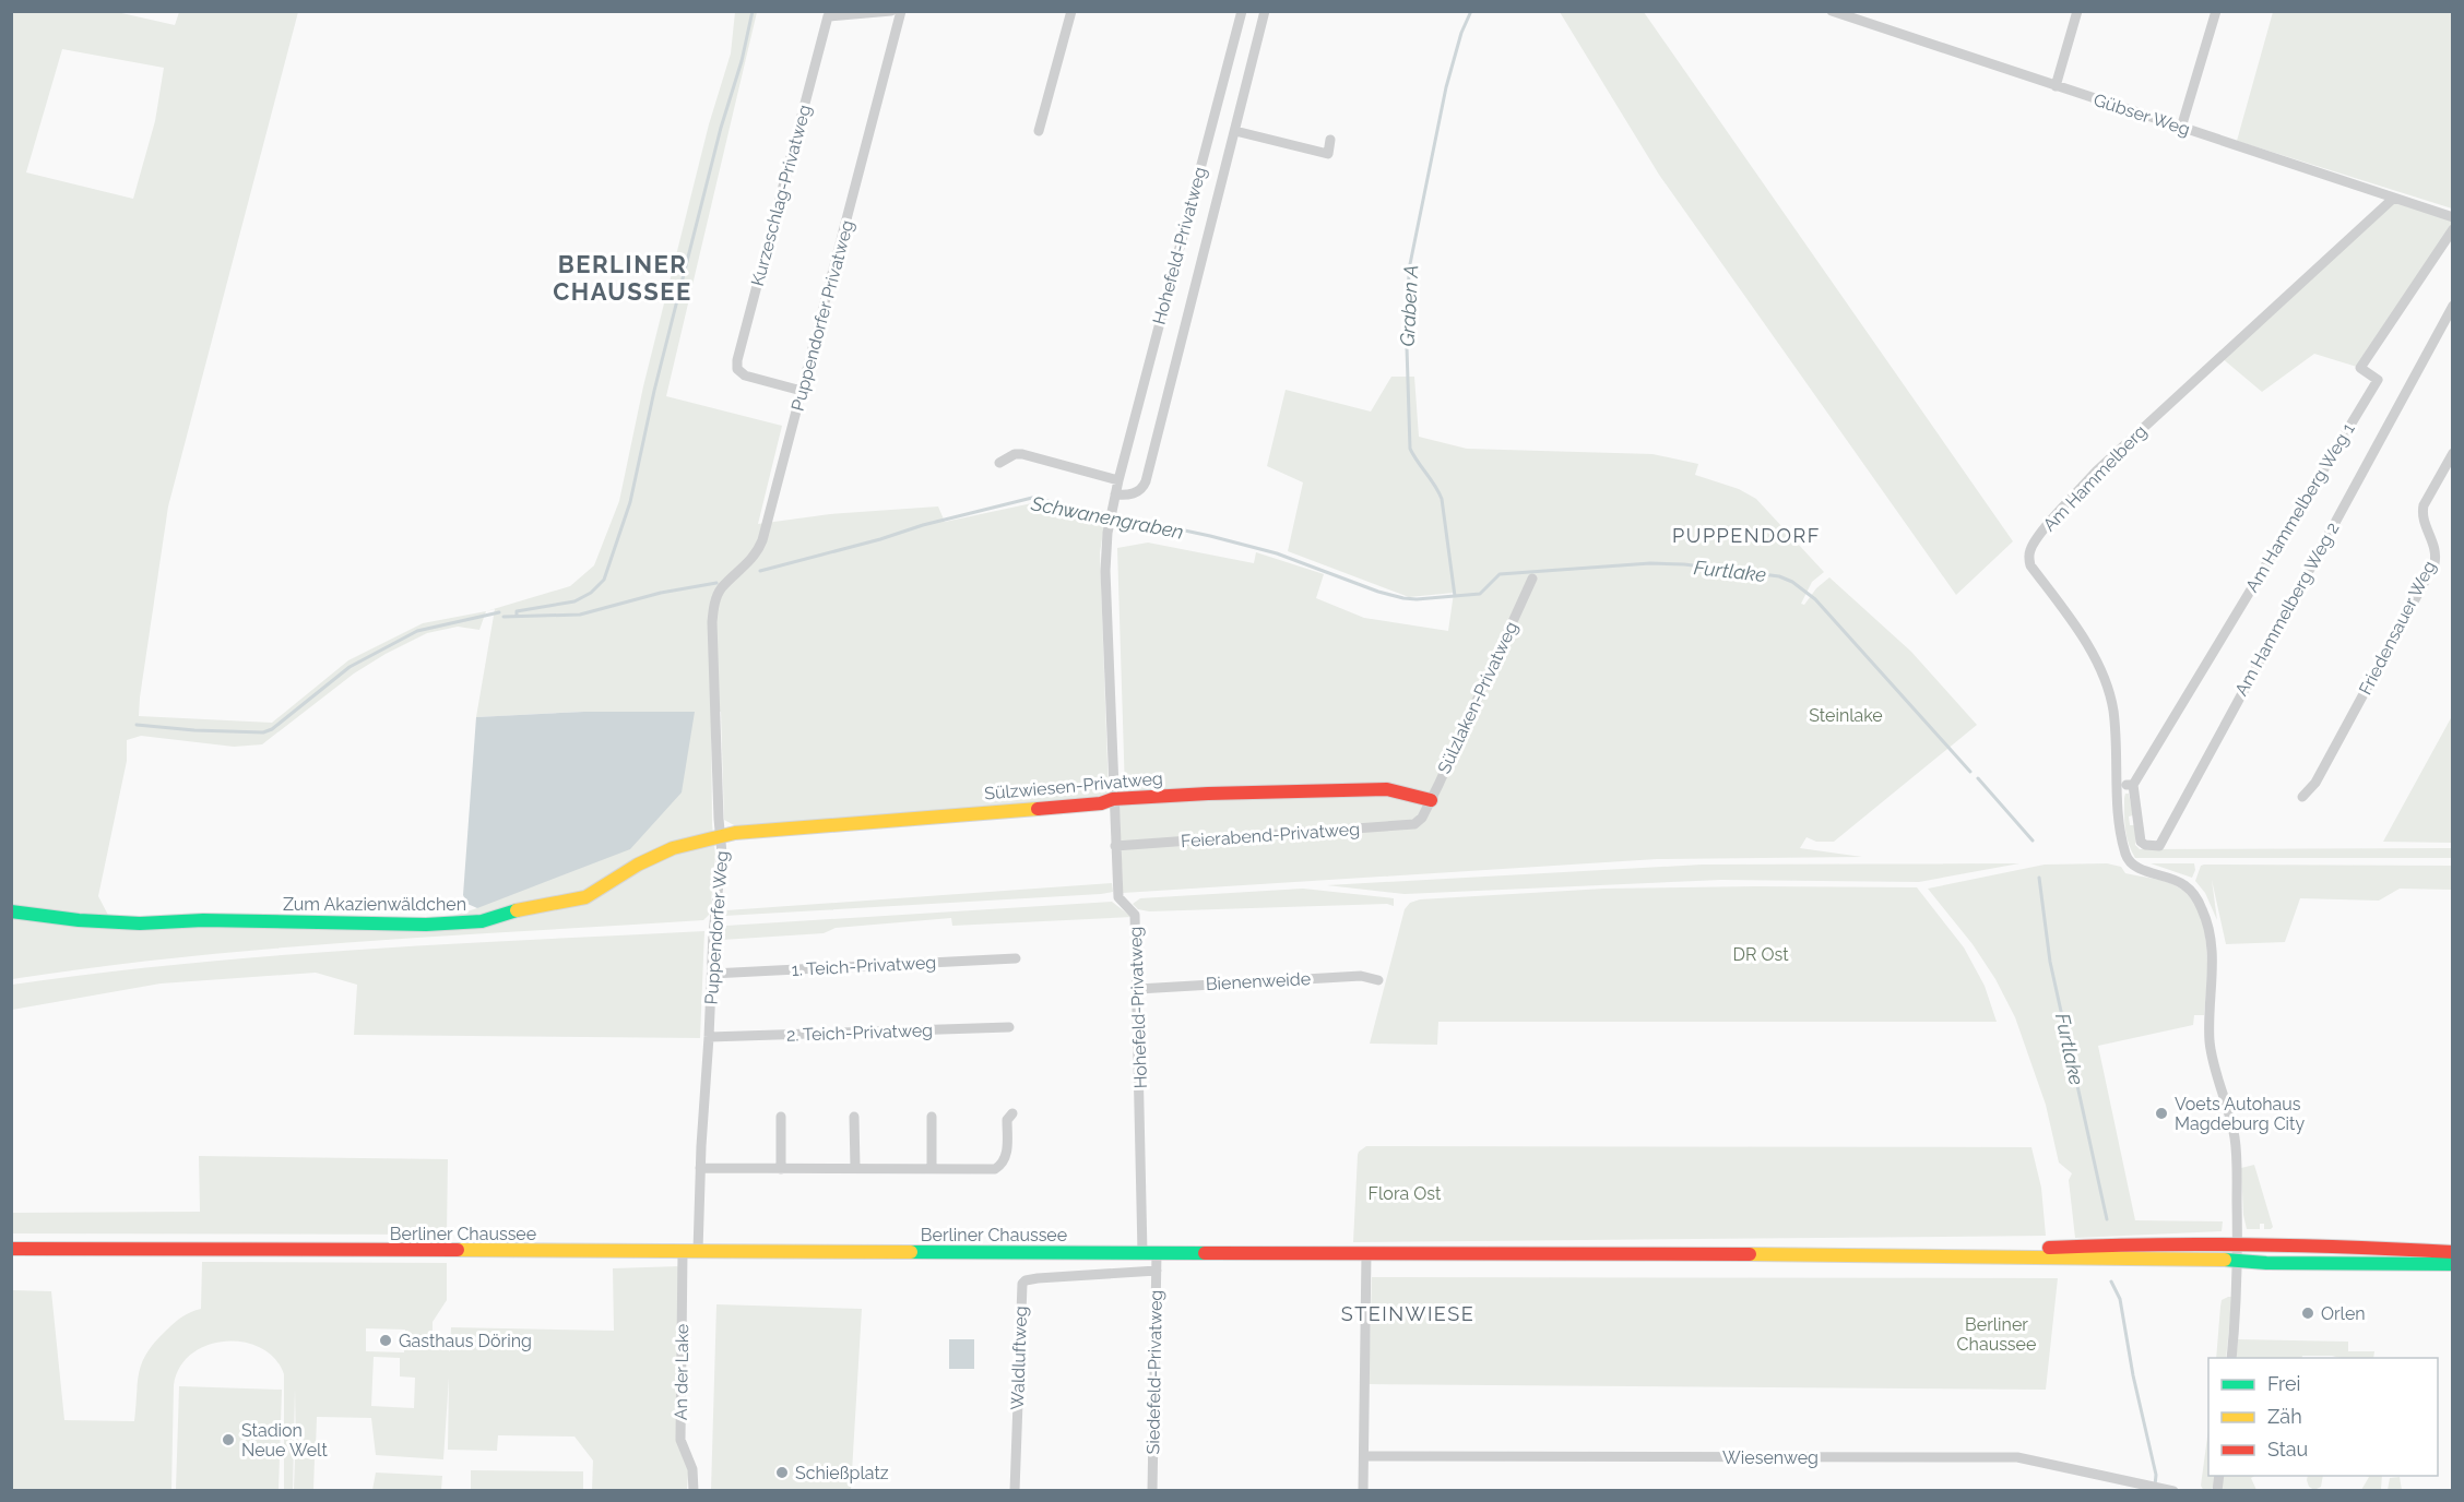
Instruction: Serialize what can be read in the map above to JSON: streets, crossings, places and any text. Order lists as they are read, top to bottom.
{
  "streets": {
    "main road": ["Sülzwiesen-Privatweg", "Zum Akazienwäldchen", "Berliner Chaussee"],
    "street": [
      "Gübser Weg",
      "Kurzeschlag-Privatweg",
      "Hohefeld-Privatweg",
      "Puppendorfer Privatweg",
      "Am Hammelberg",
      "Am Hammelberg Weg 1",
      "Am Hammelberg Weg 2",
      "Friedensauer Weg",
      "Sülzlaken-Privatweg",
      "Feierabend-Privatweg",
      "Puppendorfer Weg",
      "1. Teich-Privatweg",
      "Bienenweide",
      "2. Teich-Privatweg",
      "Waldluftweg",
      "An der Lake",
      "Siedefeld-Privatweg",
      "Wiesenweg"
    ]
  },
  "crossings": [
    ["Gübser Weg", "Am Hammelberg"],
    ["Kurzeschlag-Privatweg", "Puppendorfer Privatweg"],
    ["Hohefeld-Privatweg", "Sülzwiesen-Privatweg"],
    ["Hohefeld-Privatweg", "Feierabend-Privatweg"],
    ["Hohefeld-Privatweg", "Bienenweide"],
    ["Hohefeld-Privatweg", "Berliner Chaussee"],
    ["Hohefeld-Privatweg", "Siedefeld-Privatweg"],
    ["Puppendorfer Privatweg", "Puppendorfer Weg"],
    ["Am Hammelberg", "Berliner Chaussee"],
    ["Am Hammelberg Weg 1", "Am Hammelberg Weg 2"],
    ["Sülzlaken-Privatweg", "Sülzwiesen-Privatweg"],
    ["Sülzlaken-Privatweg", "Feierabend-Privatweg"],
    ["Sülzwiesen-Privatweg", "Zum Akazienwäldchen"],
    ["Sülzwiesen-Privatweg", "Puppendorfer Weg"],
    ["Zum Akazienwäldchen", "Puppendorfer Weg"],
    ["Puppendorfer Weg", "1. Teich-Privatweg"],
    ["Puppendorfer Weg", "2. Teich-Privatweg"],
    ["Puppendorfer Weg", "Berliner Chaussee"],
    ["Berliner Chaussee", "An der Lake"],
    ["Berliner Chaussee", "Siedefeld-Privatweg"],
    ["Waldluftweg", "Siedefeld-Privatweg"]
  ],
  "districts": ["BERLINER CHAUSSEE", "PUPPENDORF", "STEINWIESE"],
  "water": ["Graben A", "Schwanengraben", "Furtlake"],
  "parks": [
    "Steinlake",
    "DR Ost",
    "Flora Ost",
    "Berliner Chaussee"
  ],
  "places": [
    "Voets Autohaus Magdeburg City",
    "Orlen",
    "Gasthaus Döring",
    "Stadion Neue Welt",
    "Schießplatz"
  ],
  "legend": ["Frei", "Zäh", "Stau"]
}
